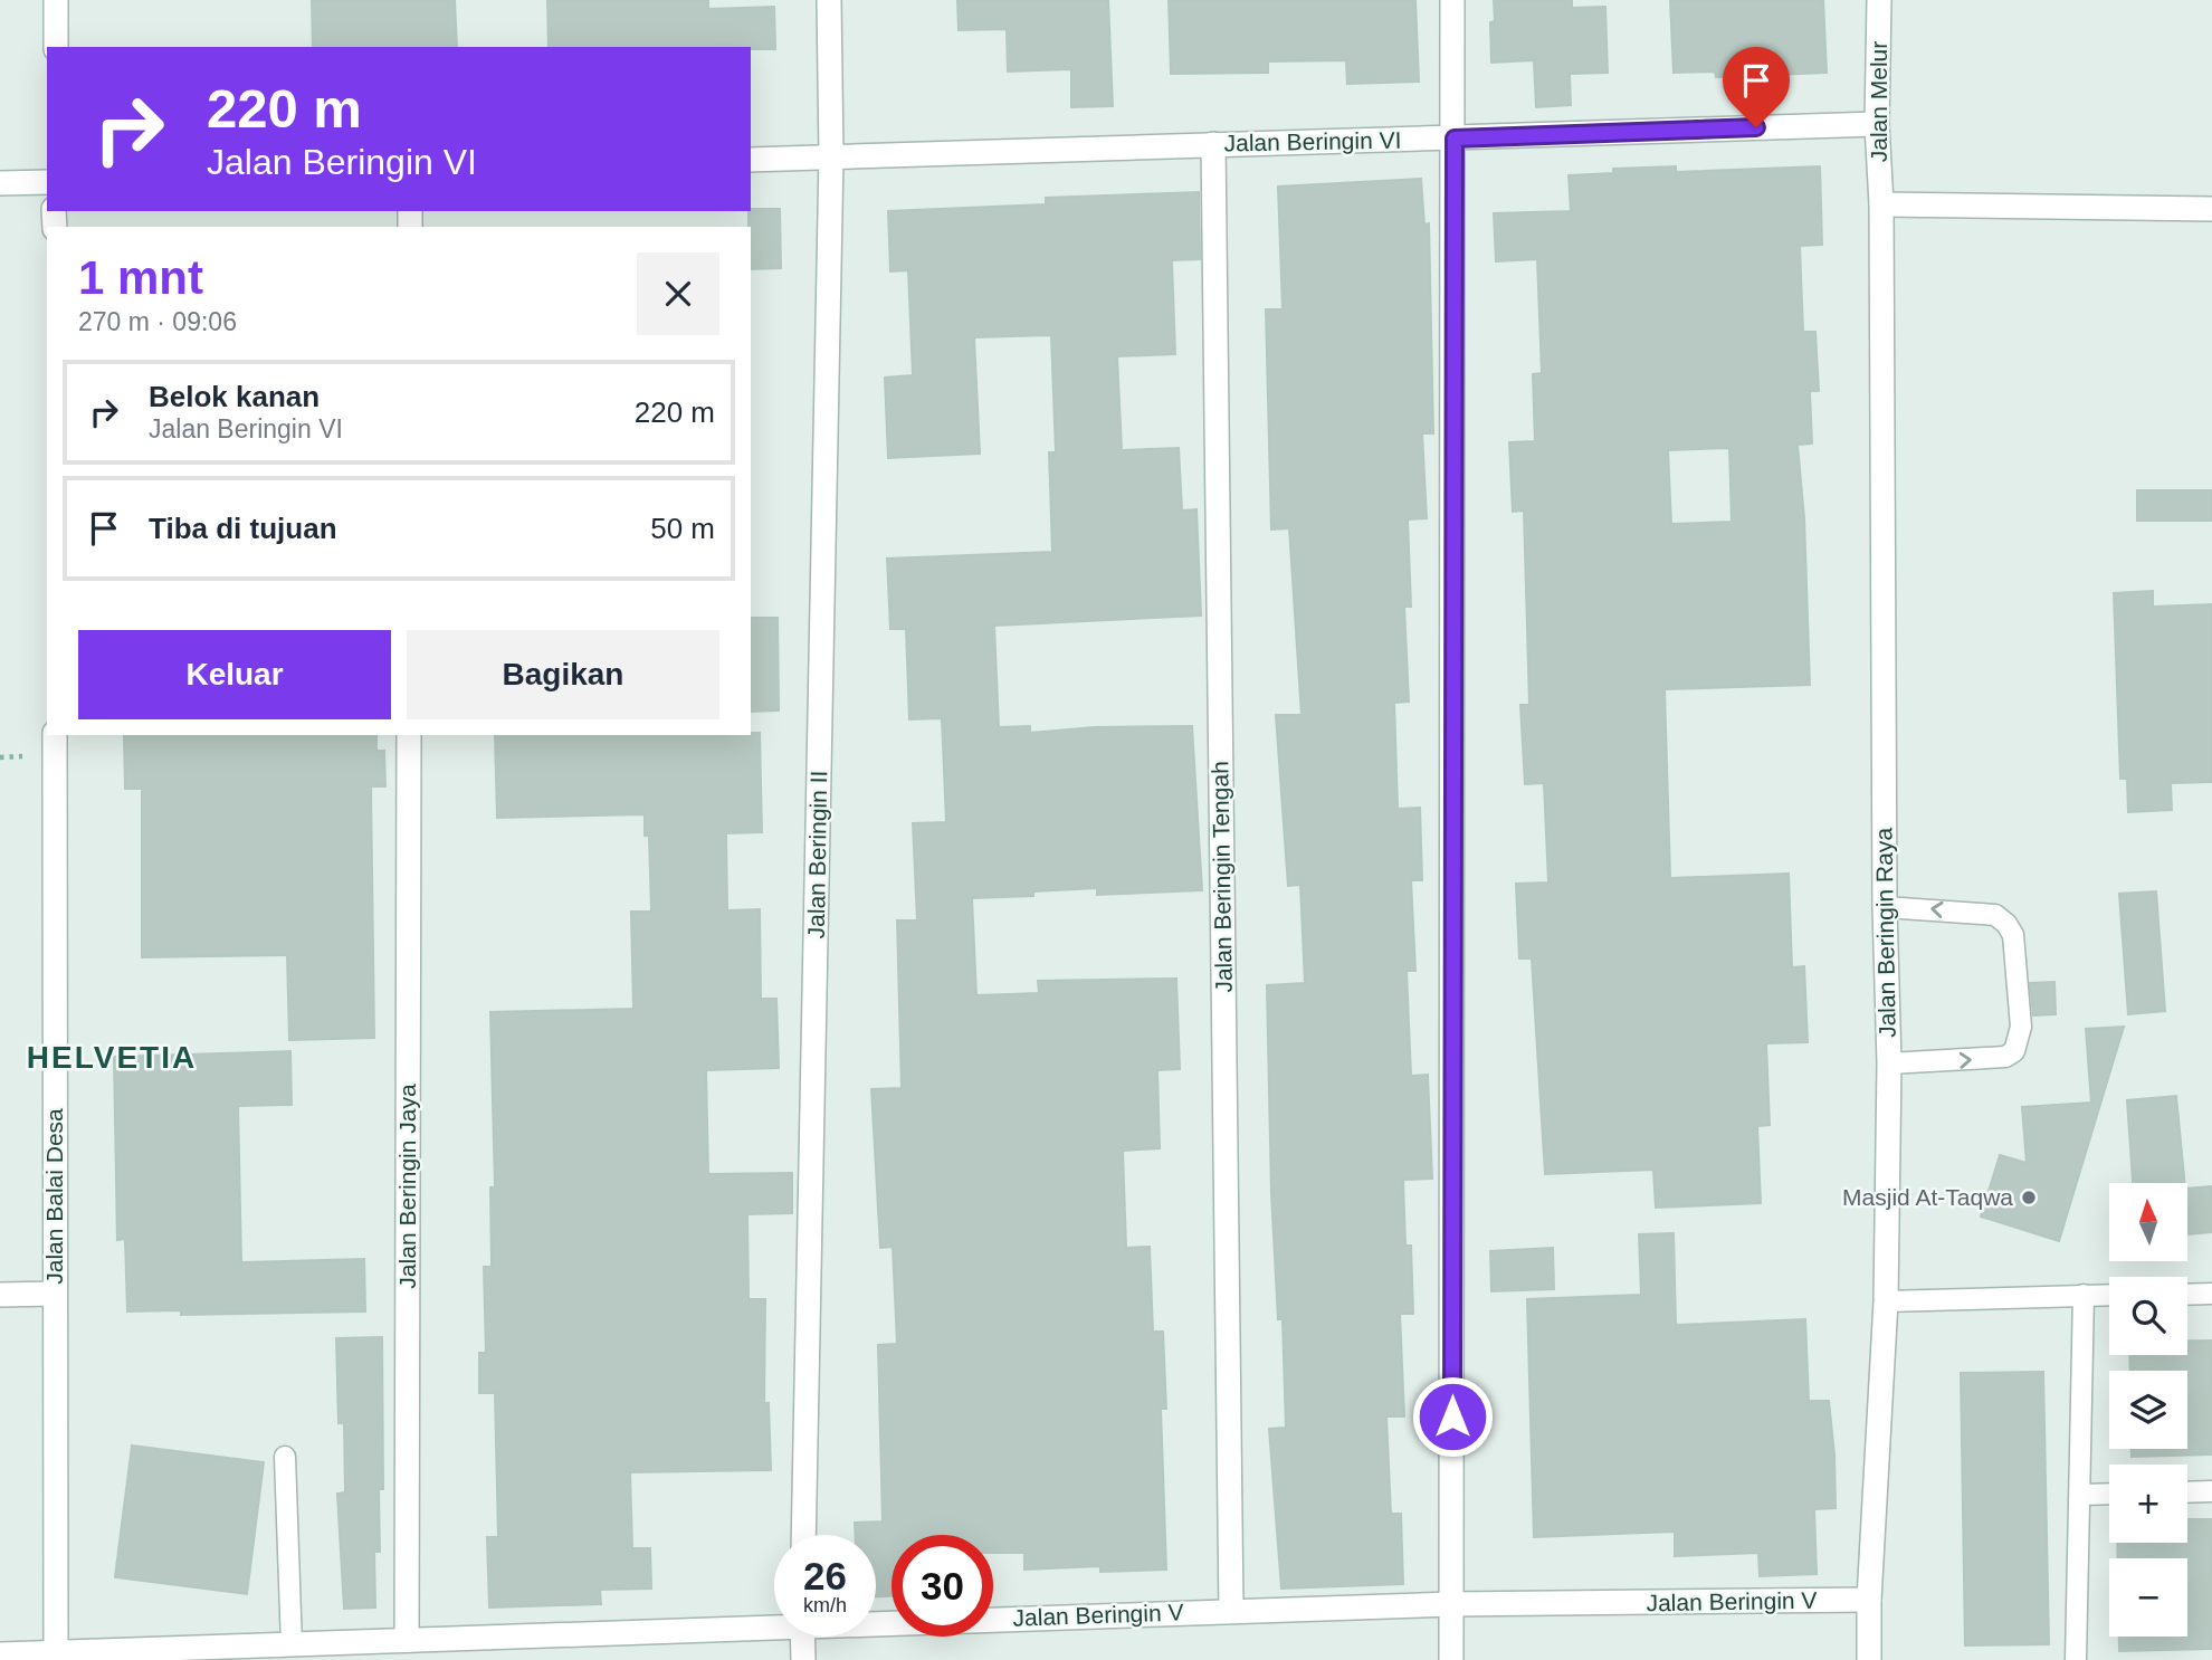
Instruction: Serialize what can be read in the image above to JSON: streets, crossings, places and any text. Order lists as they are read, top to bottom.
{
  "streets": {
    "street": [
      "Jalan Melur",
      "Jalan Beringin VI",
      "Jalan Beringin II",
      "Jalan Beringin Tengah",
      "Jalan Beringin Raya",
      "Jalan Beringin Jaya",
      "Jalan Balai Desa",
      "Jalan Beringin V"
    ]
  },
  "crossings": [
    ["Jalan Melur", "Jalan Beringin VI"],
    ["Jalan Melur", "Jalan Beringin Raya"],
    ["Jalan Beringin VI", "Jalan Beringin II"],
    ["Jalan Beringin VI", "Jalan Beringin Tengah"],
    ["Jalan Beringin Tengah", "Jalan Beringin V"],
    ["Jalan Beringin Raya", "Jalan Beringin V"],
    ["Jalan Beringin Jaya", "Jalan Beringin V"],
    ["Jalan Balai Desa", "Jalan Beringin V"]
  ],
  "districts": ["HELVETIA"],
  "places": ["Masjid At-Taqwa"],
  "north": "top",
  "page": {
    "turn": ["220 m", "Jalan Beringin VI"],
    "heading": ["1 mnt", "270 m · 09:06"],
    "list": [
      {
        "name": "Belok kanan",
        "note": "Jalan Beringin VI",
        "value": "220 m"
      },
      {
        "name": "Tiba di tujuan",
        "value": "50 m"
      }
    ],
    "buttons": ["Keluar", "Bagikan"],
    "map_buttons": ["+", "−"],
    "speed": "26 km/h",
    "limit": "30"
  }
}
